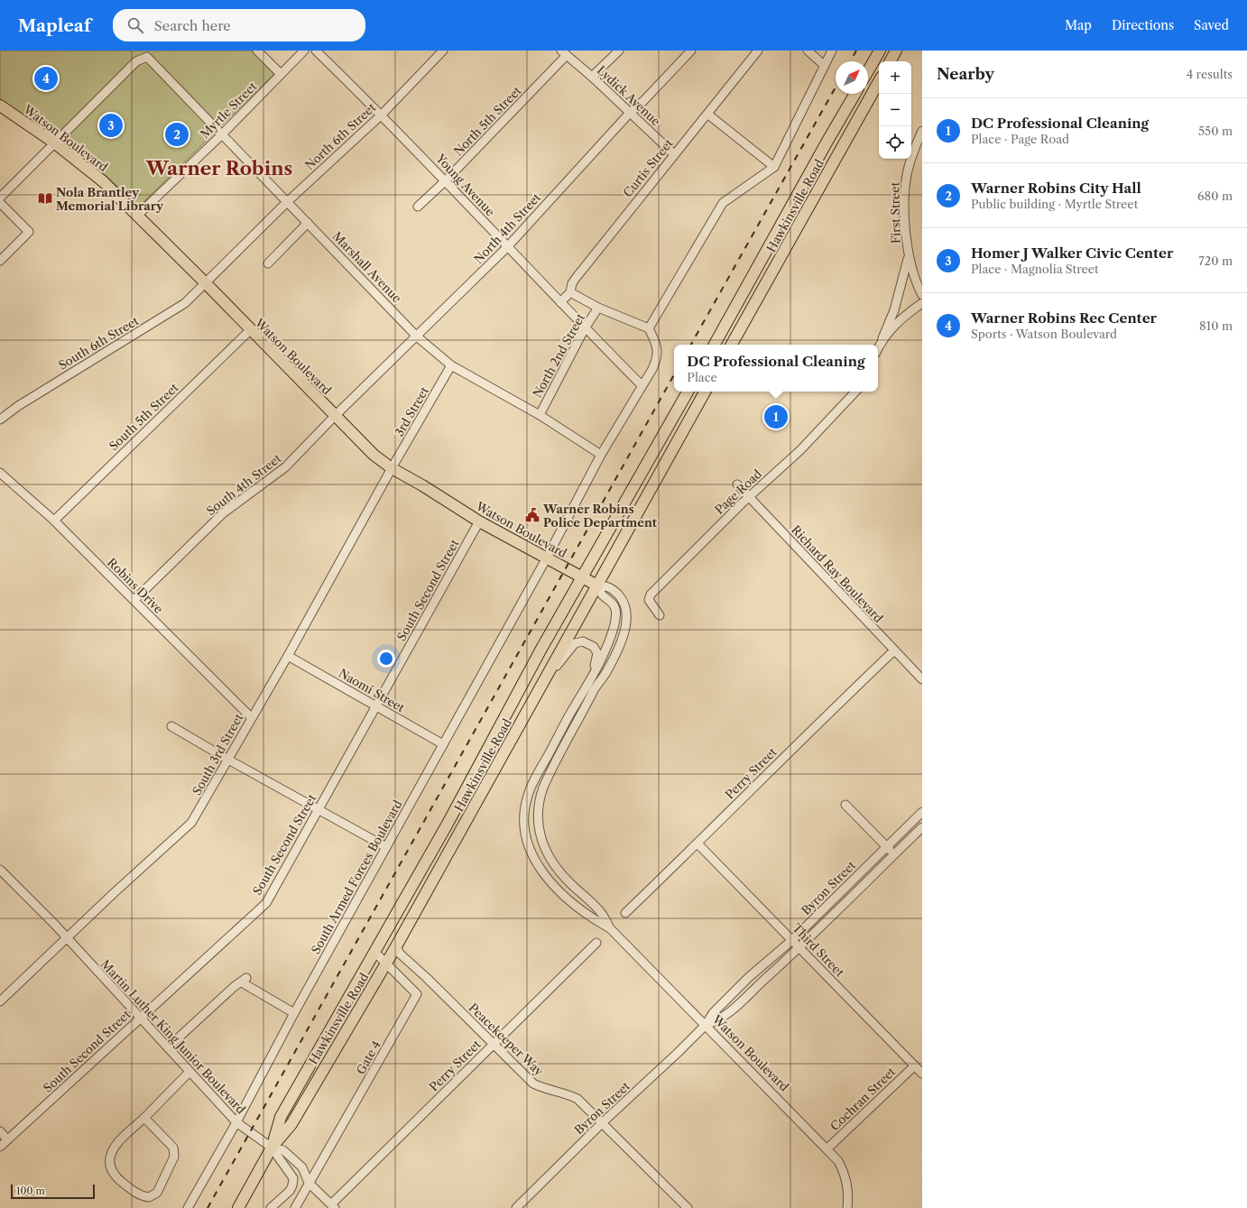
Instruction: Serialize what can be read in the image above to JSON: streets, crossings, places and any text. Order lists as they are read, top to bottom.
{
  "streets": {
    "main road": ["Watson Boulevard", "Hawkinsville Road"],
    "street": [
      "Lydick Avenue",
      "Myrtle Street",
      "North 5th Street",
      "North 6th Street",
      "Curtis Street",
      "Young Avenue",
      "First Street",
      "North 4th Street",
      "Marshall Avenue",
      "South 6th Street",
      "North 2nd Street",
      "3rd Street",
      "South 5th Street",
      "South 4th Street",
      "Page Road",
      "Richard Ray Boulevard",
      "Robins Drive",
      "South Second Street",
      "Naomi Street",
      "South 3rd Street",
      "Perry Street",
      "South Armed Forces Boulevard",
      "Byron Street",
      "Third Street",
      "Martin Luther King Junior Boulevard",
      "Peacekeeper Way",
      "Gate 4",
      "Cochran Street"
    ]
  },
  "crossings": [
    ["Lydick Avenue", "North 5th Street"],
    ["Lydick Avenue", "Curtis Street"],
    ["Lydick Avenue", "North 4th Street"],
    ["Myrtle Street", "Watson Boulevard"],
    ["Myrtle Street", "Marshall Avenue"],
    ["North 5th Street", "Young Avenue"],
    ["North 6th Street", "Watson Boulevard"],
    ["North 6th Street", "Young Avenue"],
    ["North 6th Street", "Marshall Avenue"],
    ["North 6th Street", "South 6th Street"],
    ["Watson Boulevard", "Hawkinsville Road"],
    ["Watson Boulevard", "North 4th Street"],
    ["Watson Boulevard", "Marshall Avenue"],
    ["Watson Boulevard", "South 6th Street"],
    ["Watson Boulevard", "3rd Street"],
    ["Watson Boulevard", "South 5th Street"],
    ["Watson Boulevard", "South 4th Street"],
    ["Watson Boulevard", "South Second Street"],
    ["Watson Boulevard", "South 3rd Street"],
    ["Watson Boulevard", "South Armed Forces Boulevard"],
    ["Watson Boulevard", "Byron Street"],
    ["Watson Boulevard", "Cochran Street"],
    ["Curtis Street", "Young Avenue"],
    ["Young Avenue", "North 4th Street"],
    ["Young Avenue", "North 2nd Street"],
    ["Young Avenue", "South Armed Forces Boulevard"],
    ["Hawkinsville Road", "Martin Luther King Junior Boulevard"],
    ["Hawkinsville Road", "Peacekeeper Way"],
    ["Hawkinsville Road", "Gate 4"],
    ["North 4th Street", "Marshall Avenue"],
    ["North 4th Street", "South 4th Street"],
    ["Marshall Avenue", "North 2nd Street"],
    ["Marshall Avenue", "3rd Street"],
    ["Marshall Avenue", "South Armed Forces Boulevard"],
    ["3rd Street", "South 3rd Street"],
    ["South 5th Street", "Robins Drive"],
    ["South 4th Street", "Robins Drive"],
    ["Page Road", "Richard Ray Boulevard"],
    ["Richard Ray Boulevard", "Perry Street"],
    ["Robins Drive", "South 3rd Street"],
    ["South Second Street", "Naomi Street"],
    ["South Second Street", "Martin Luther King Junior Boulevard"],
    ["Naomi Street", "South 3rd Street"],
    ["Naomi Street", "South Armed Forces Boulevard"],
    ["South 3rd Street", "Martin Luther King Junior Boulevard"],
    ["Perry Street", "Third Street"],
    ["Perry Street", "Martin Luther King Junior Boulevard"],
    ["Perry Street", "Peacekeeper Way"],
    ["South Armed Forces Boulevard", "Martin Luther King Junior Boulevard"],
    ["Byron Street", "Third Street"],
    ["Byron Street", "Peacekeeper Way"],
    ["Third Street", "Cochran Street"],
    ["Martin Luther King Junior Boulevard", "Gate 4"]
  ],
  "districts": ["Warner Robins"],
  "places": {
    "library": ["Nola Brantley Memorial Library"],
    "public building": ["Warner Robins Police Department"]
  },
  "scale_bar": "100 m",
  "north": "top right",
  "page": {
    "header": "Mapleaf",
    "search": "Search here",
    "nav": ["Map", "Directions", "Saved"],
    "heading": ["Nearby", "4 results"],
    "map_buttons": ["+", "−"],
    "pins": [
      "4",
      "3",
      "2",
      "1"
    ],
    "list": [
      {
        "mark": "1",
        "name": "DC Professional Cleaning",
        "note": "Place · Page Road",
        "value": "550 m"
      },
      {
        "mark": "2",
        "name": "Warner Robins City Hall",
        "note": "Public building · Myrtle Street",
        "value": "680 m"
      },
      {
        "mark": "3",
        "name": "Homer J Walker Civic Center",
        "note": "Place · Magnolia Street",
        "value": "720 m"
      },
      {
        "mark": "4",
        "name": "Warner Robins Rec Center",
        "note": "Sports · Watson Boulevard",
        "value": "810 m"
      }
    ],
    "popup": ["DC Professional Cleaning", "Place"],
    "scale": "100 m"
  }
}
